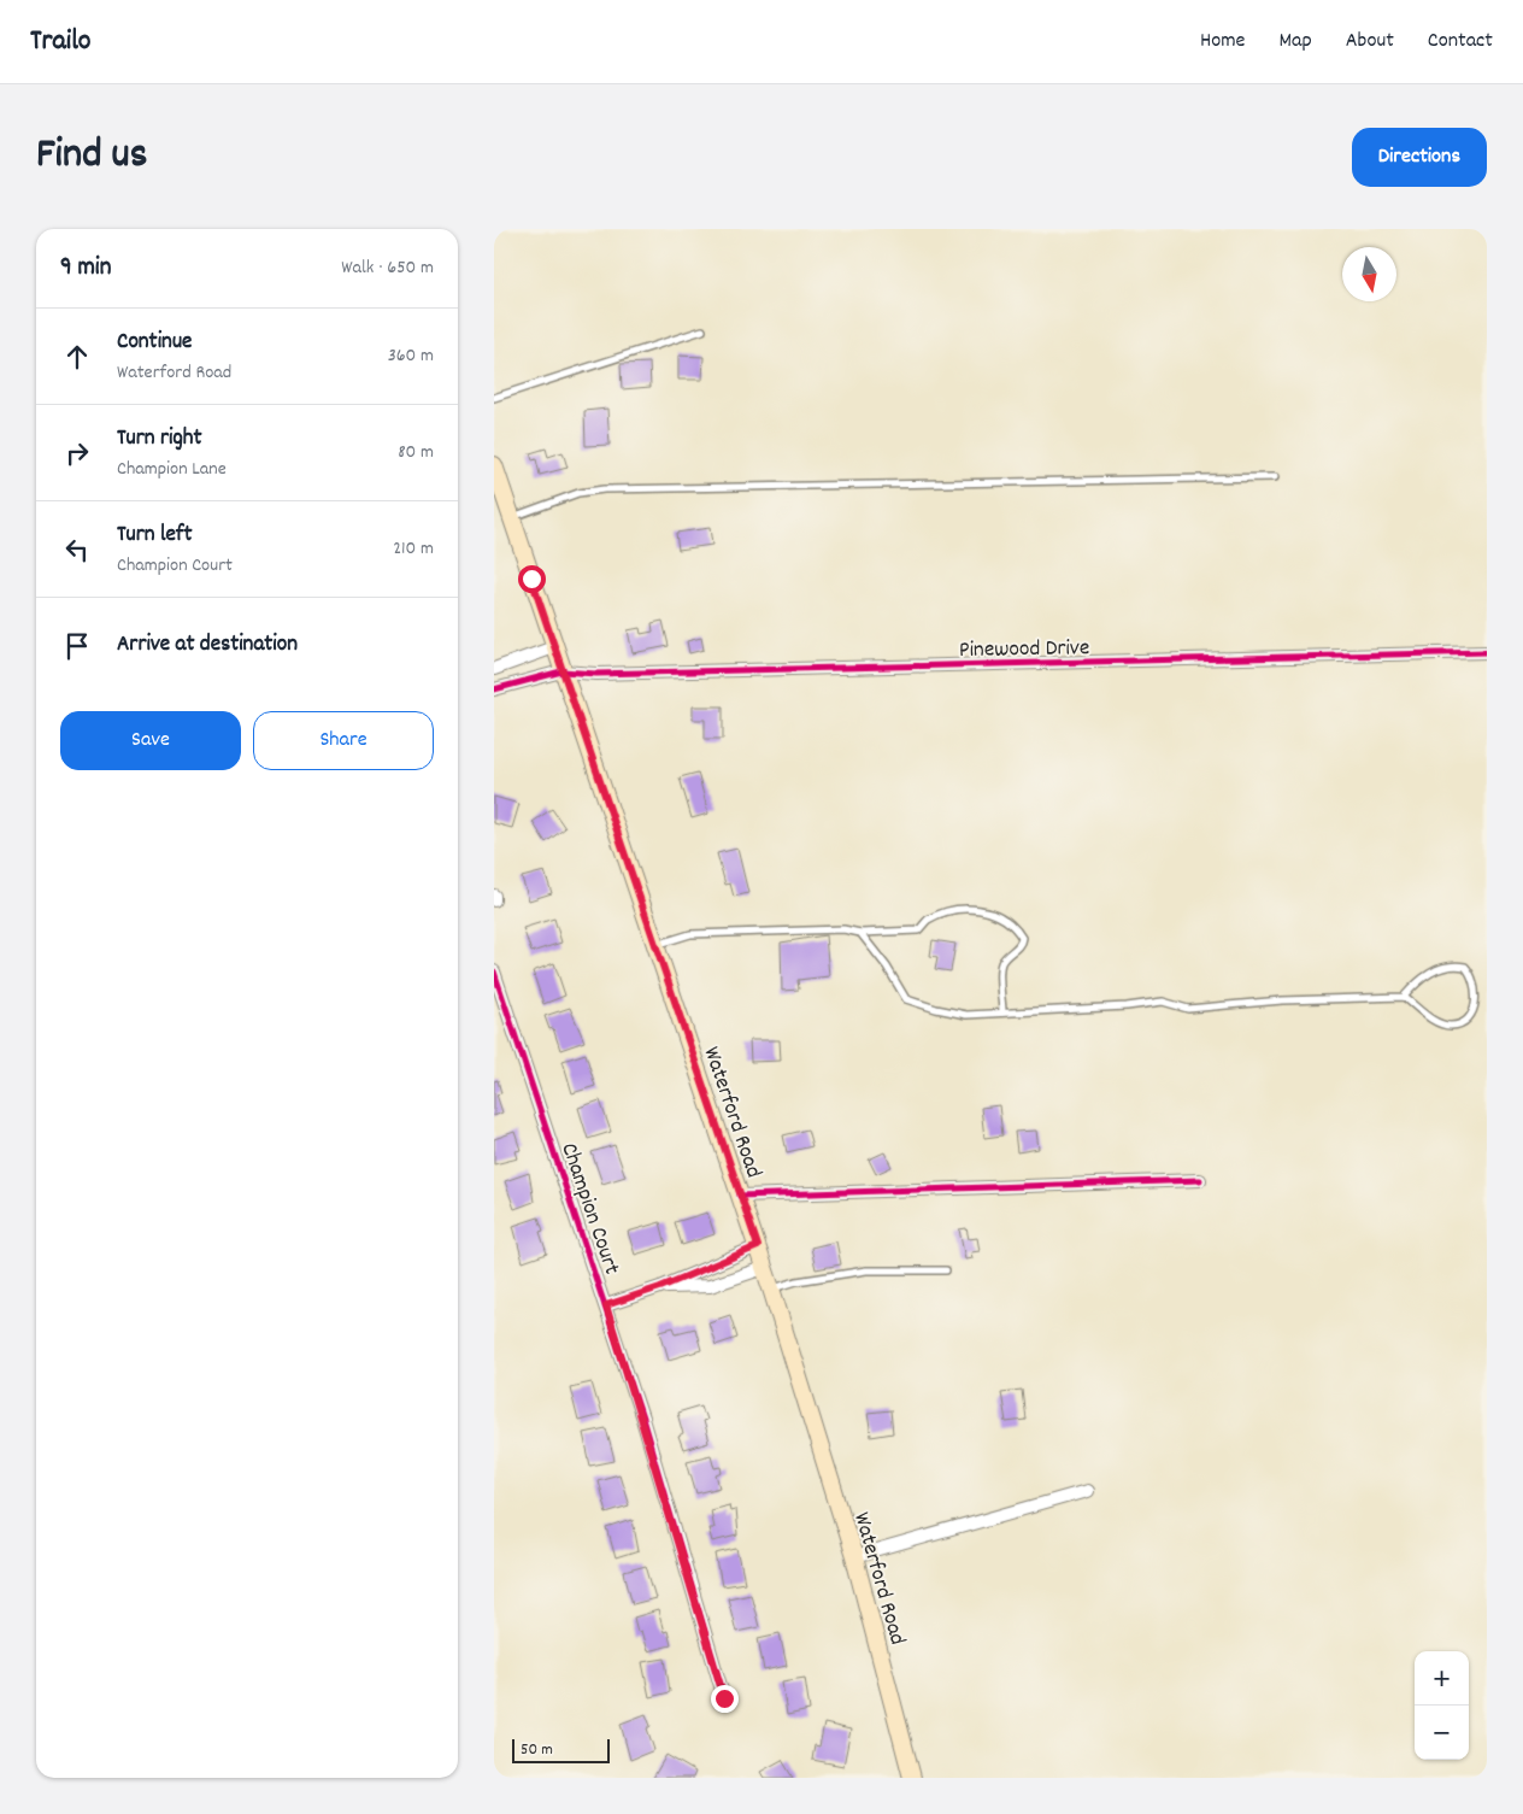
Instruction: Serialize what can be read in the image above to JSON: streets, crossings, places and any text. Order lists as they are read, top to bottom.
{
  "streets": {
    "main road": ["Waterford Road"],
    "street": ["Pinewood Drive", "Champion Court"]
  },
  "crossings": [
    ["Pinewood Drive", "Waterford Road"]
  ],
  "scale_bar": "50 m",
  "north": "bottom",
  "page": {
    "header": "Trailo",
    "nav": [
      "Home",
      "Map",
      "About",
      "Contact"
    ],
    "title": "Find us",
    "buttons": [
      "Directions",
      ["Save", "Share"]
    ],
    "heading": ["9 min", "Walk · 650 m"],
    "list": [
      ["Continue", "Waterford Road", "360 m"],
      ["Turn right", "Champion Lane", "80 m"],
      ["Turn left", "Champion Court", "210 m"],
      "Arrive at destination"
    ],
    "map_buttons": ["+", "−"],
    "scale": "50 m"
  }
}
